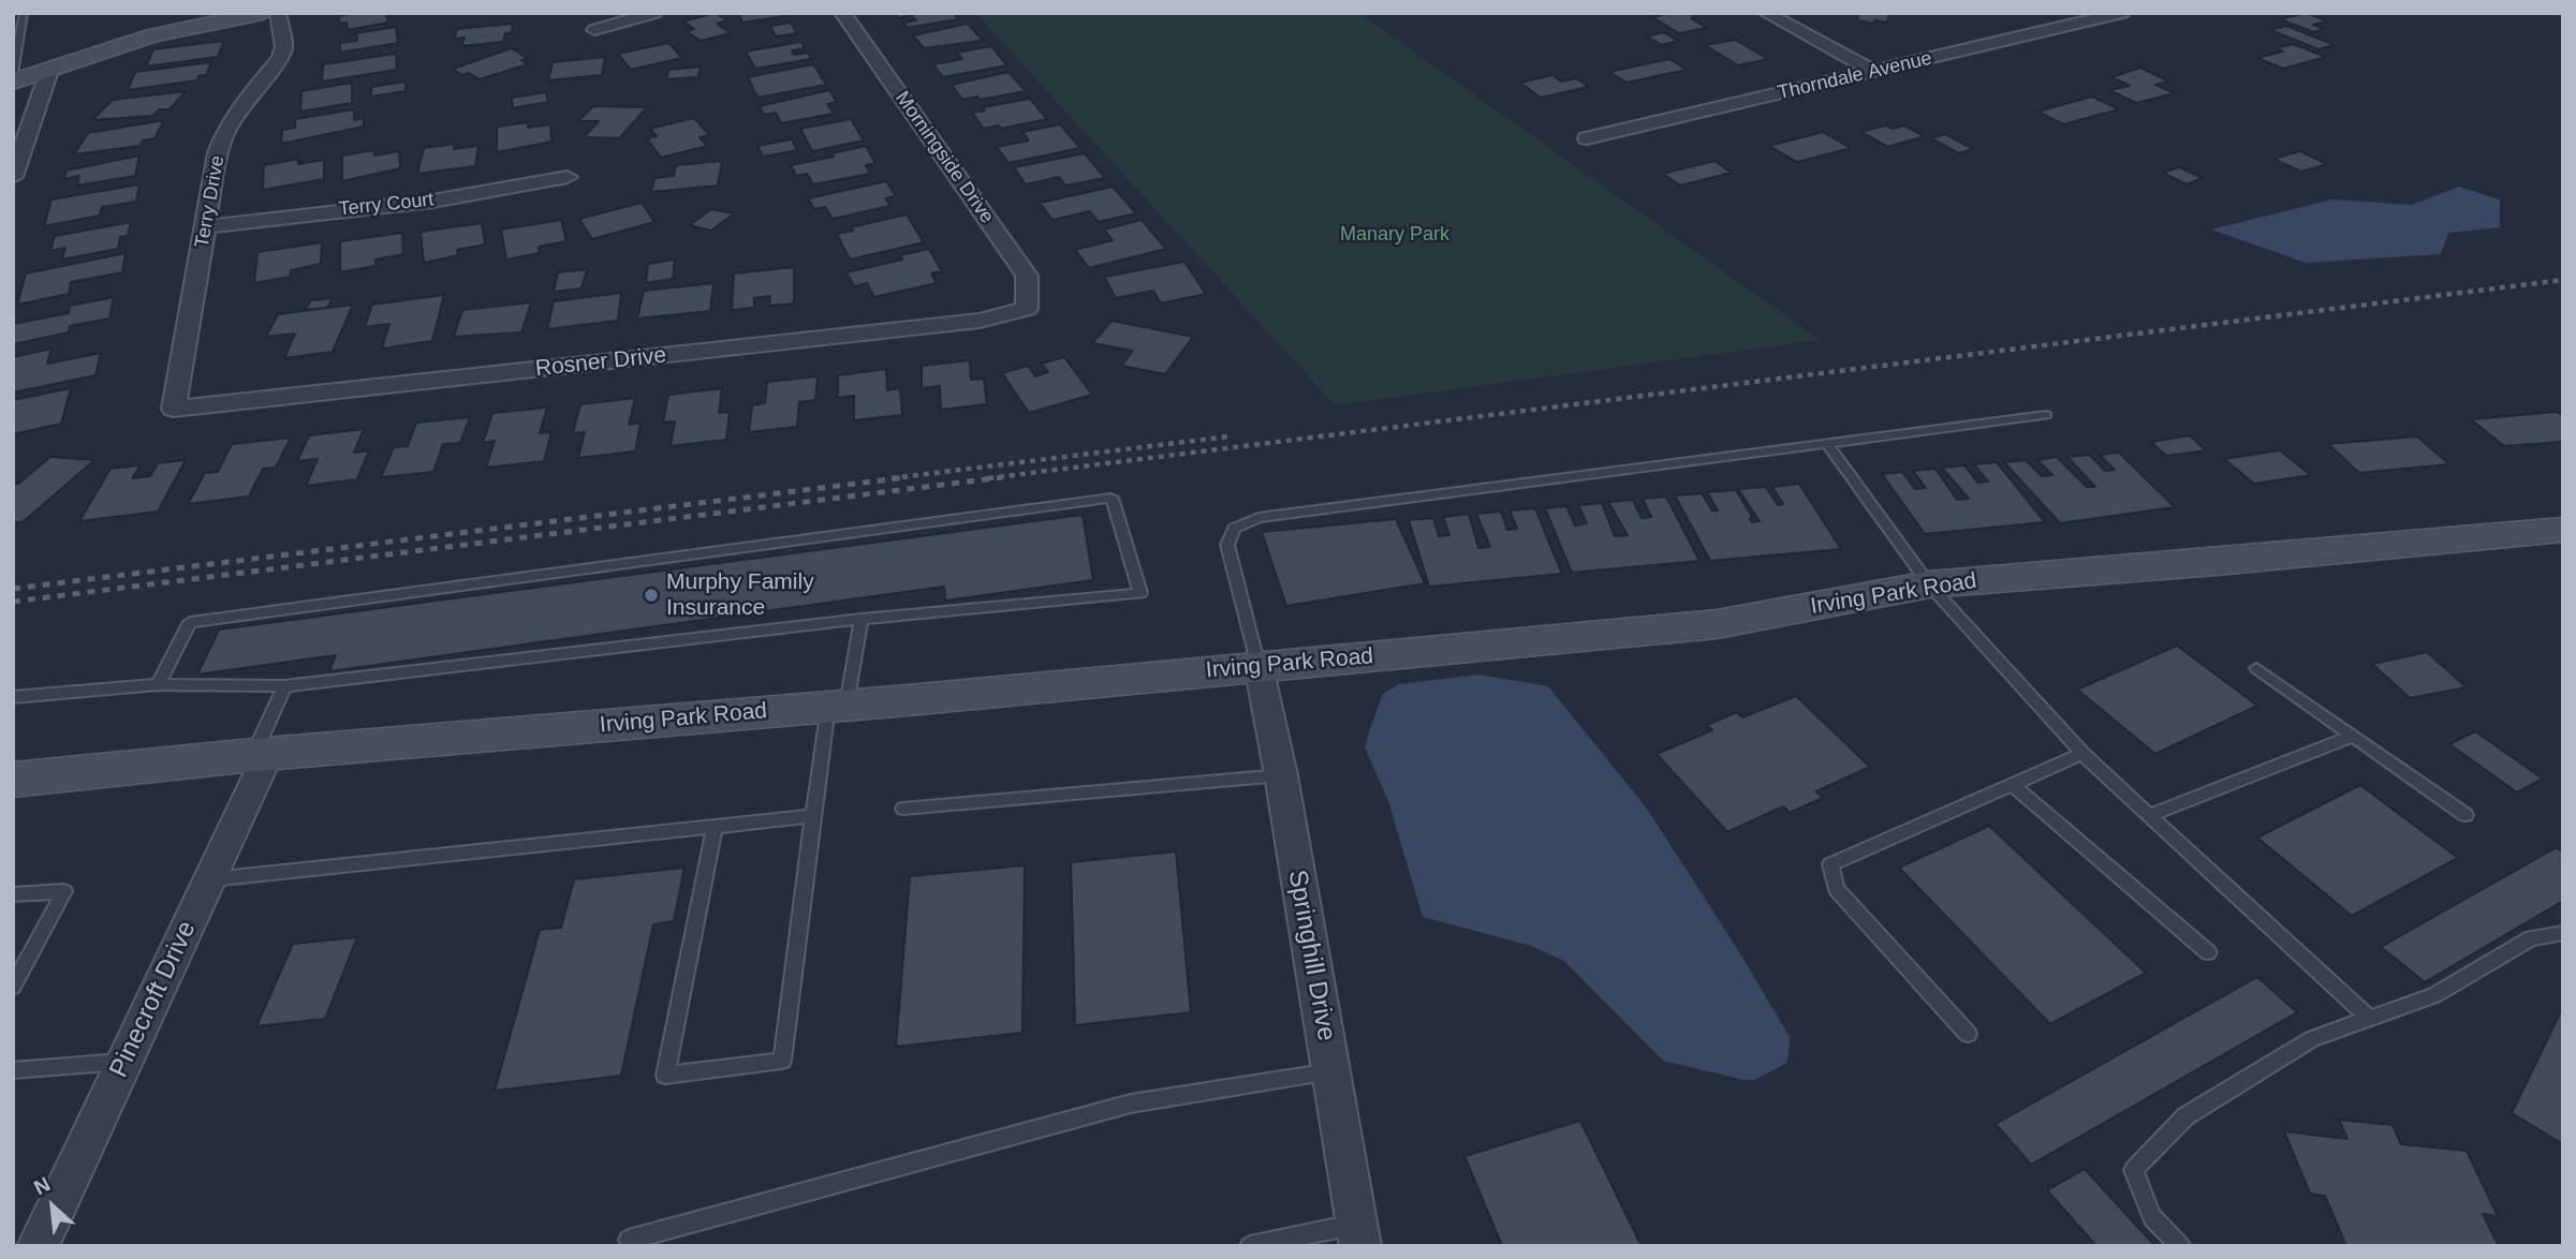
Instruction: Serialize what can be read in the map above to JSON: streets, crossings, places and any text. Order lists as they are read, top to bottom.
{
  "streets": {
    "main road": ["Irving Park Road"],
    "street": [
      "Thorndale Avenue",
      "Morningside Drive",
      "Terry Drive",
      "Terry Court",
      "Rosner Drive",
      "Springhill Drive",
      "Pinecroft Drive"
    ]
  },
  "crossings": [
    ["Morningside Drive", "Rosner Drive"],
    ["Terry Drive", "Terry Court"],
    ["Terry Drive", "Rosner Drive"],
    ["Irving Park Road", "Springhill Drive"],
    ["Irving Park Road", "Pinecroft Drive"]
  ],
  "parks": ["Manary Park"],
  "places": ["Murphy Family Insurance"],
  "north": "top left"
}
